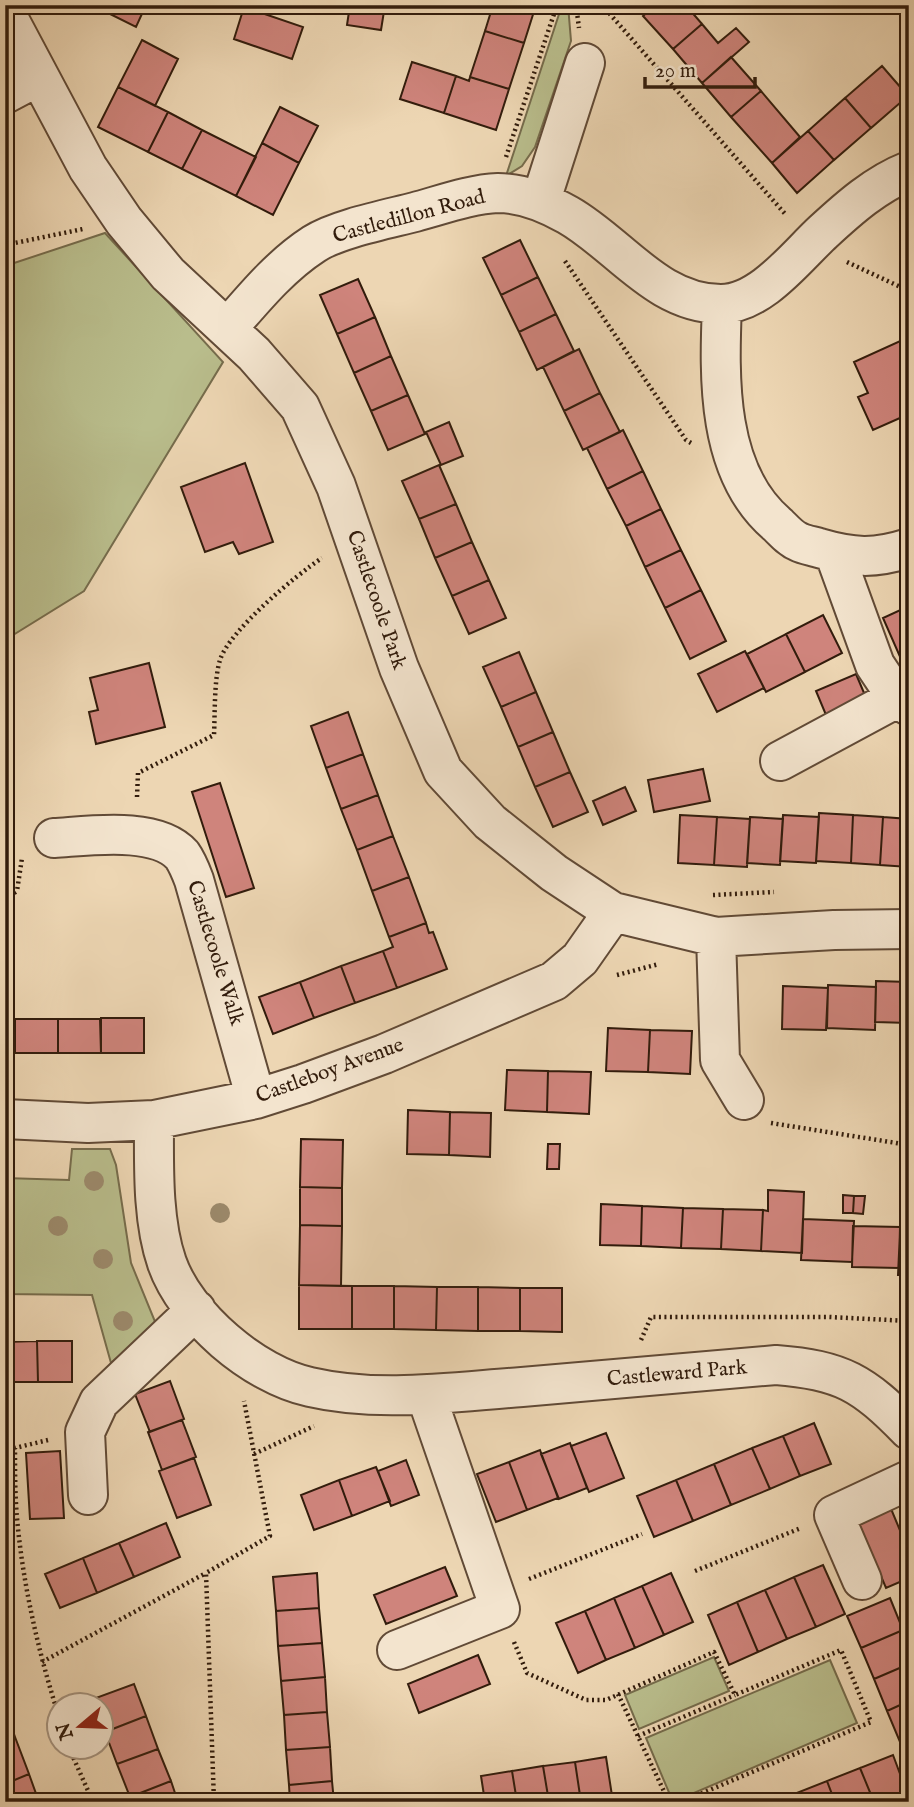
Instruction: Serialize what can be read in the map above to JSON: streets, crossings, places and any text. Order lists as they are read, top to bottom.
{
  "streets": {
    "street": [
      "Castledillon Road",
      "Castlecoole Park",
      "Castlecoole Walk",
      "Castleboy Avenue",
      "Castleward Park"
    ]
  },
  "crossings": [
    ["Castledillon Road", "Castlecoole Park"],
    ["Castlecoole Park", "Castleboy Avenue"],
    ["Castlecoole Walk", "Castleboy Avenue"],
    ["Castleboy Avenue", "Castleward Park"]
  ],
  "scale_bar": "20 m",
  "north": "left"
}
